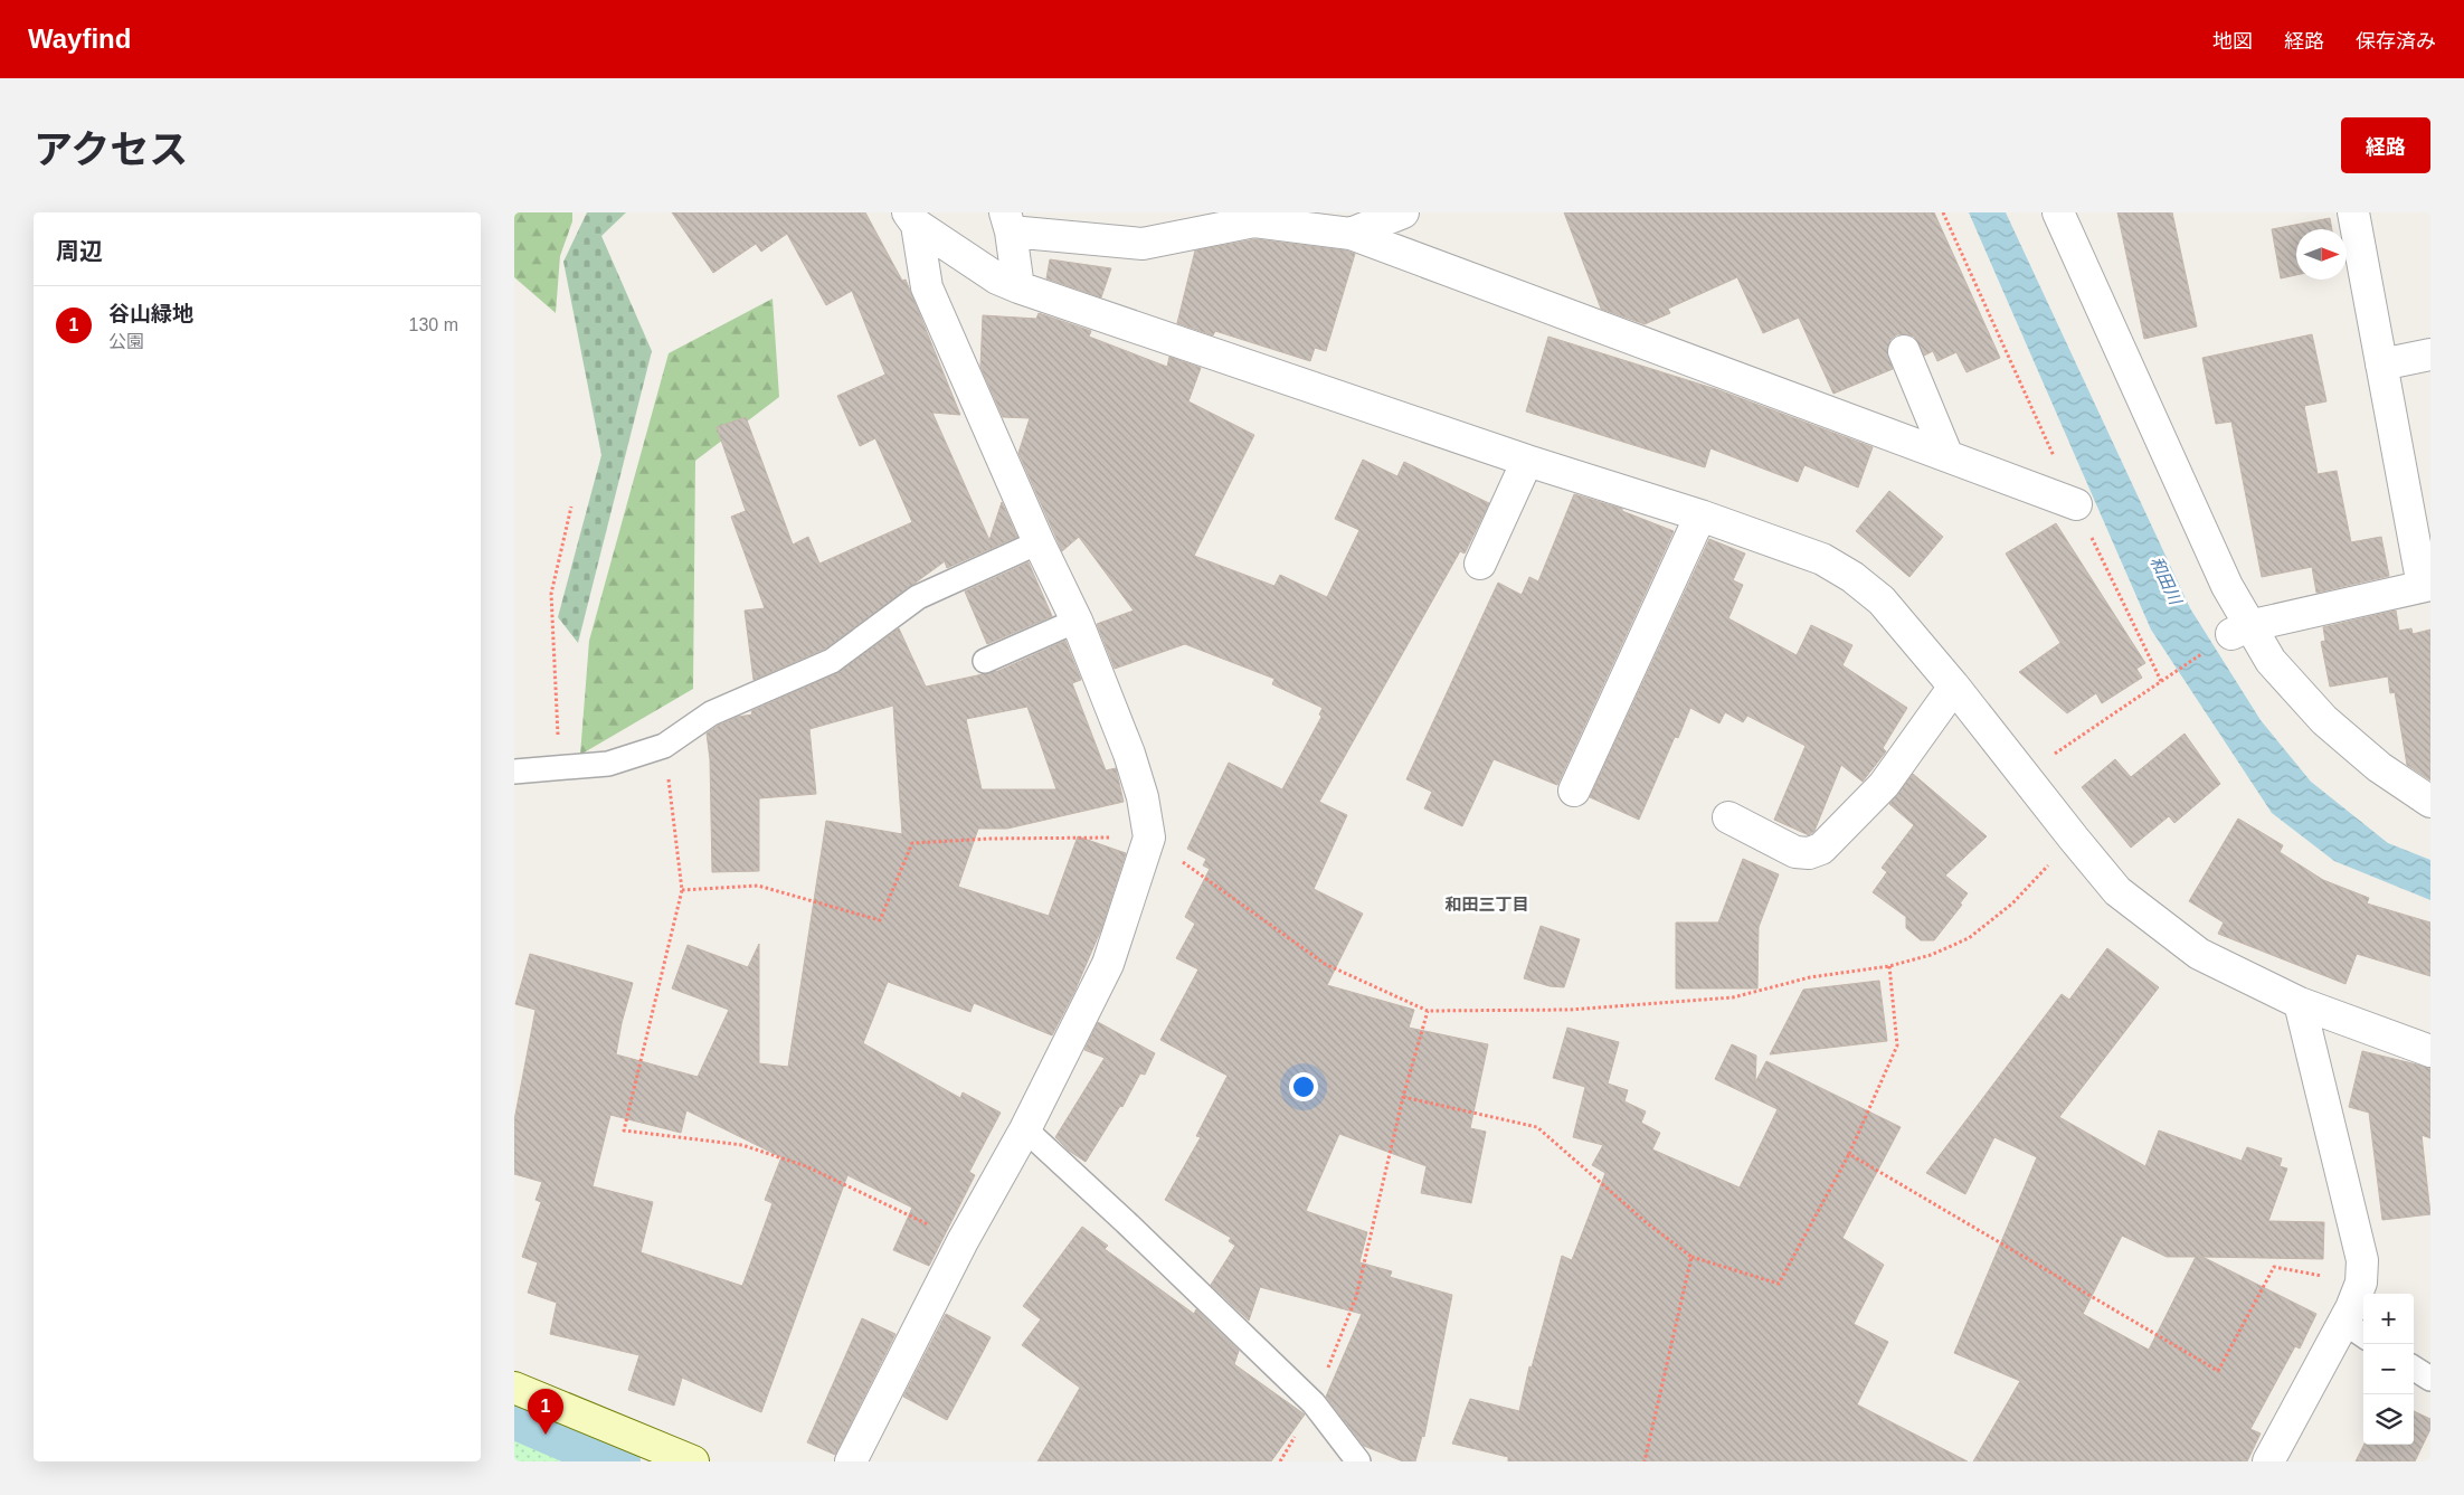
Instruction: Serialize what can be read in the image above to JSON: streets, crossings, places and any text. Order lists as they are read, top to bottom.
{
  "districts": ["和田三丁目"],
  "water": ["和田川"],
  "north": "right",
  "page": {
    "header": "Wayfind",
    "nav": ["地図", "経路", "保存済み"],
    "title": "アクセス",
    "buttons": "経路",
    "heading": "周辺",
    "list": [
      {
        "mark": "1",
        "name": "谷山緑地",
        "note": "公園",
        "value": "130 m"
      }
    ],
    "map_buttons": ["+", "−"],
    "pins": "1"
  }
}
